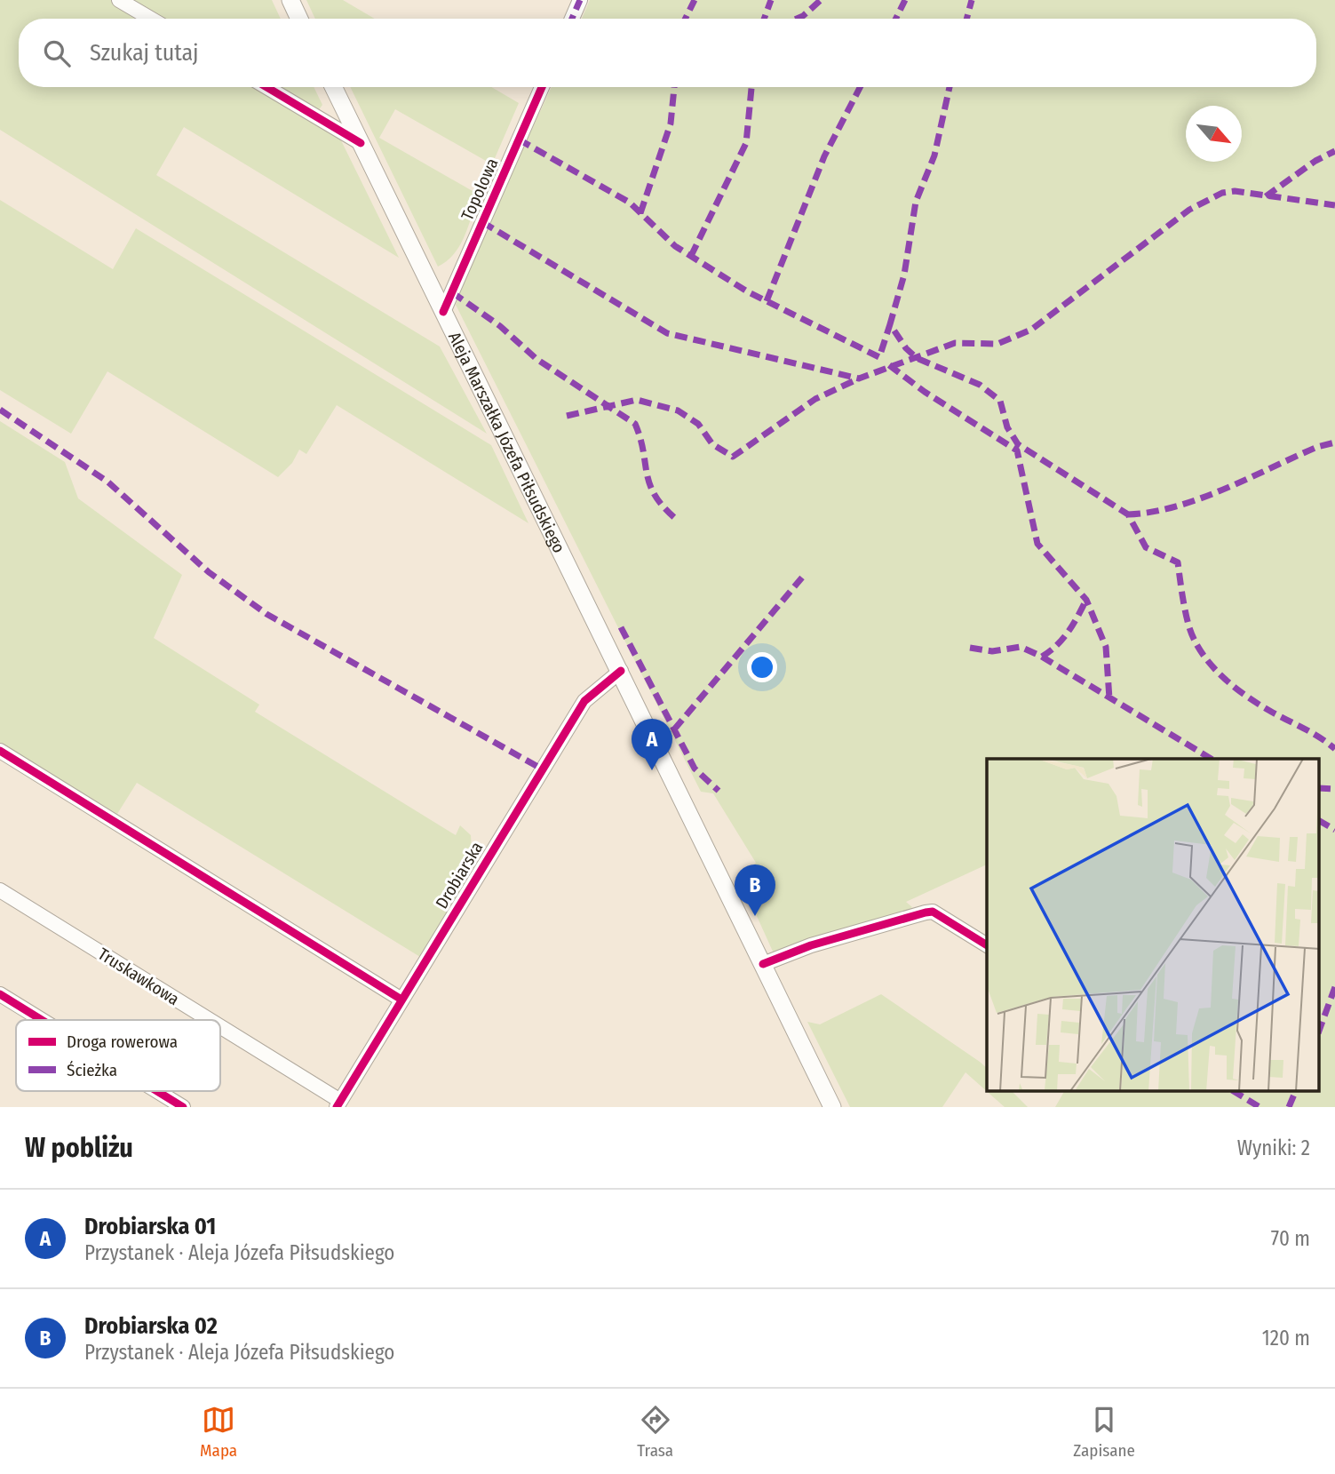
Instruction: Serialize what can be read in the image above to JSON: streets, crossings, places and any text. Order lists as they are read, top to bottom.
{
  "streets": {
    "main road": ["Aleja Marszałka Józefa Piłsudskiego"],
    "street": ["Topolowa", "Drobiarska", "Truskawkowa"]
  },
  "crossings": [
    ["Topolowa", "Aleja Marszałka Józefa Piłsudskiego"],
    ["Aleja Marszałka Józefa Piłsudskiego", "Drobiarska"],
    ["Drobiarska", "Truskawkowa"]
  ],
  "legend": ["Droga rowerowa", "Ścieżka"],
  "north": "bottom right",
  "page": {
    "search": "Szukaj tutaj",
    "pins": ["A", "B"],
    "heading": ["W pobliżu", "Wyniki: 2"],
    "list": [
      {
        "mark": "A",
        "name": "Drobiarska 01",
        "note": "Przystanek · Aleja Józefa Piłsudskiego",
        "value": "70 m"
      },
      {
        "mark": "B",
        "name": "Drobiarska 02",
        "note": "Przystanek · Aleja Józefa Piłsudskiego",
        "value": "120 m"
      }
    ],
    "nav": ["Mapa", "Trasa", "Zapisane"]
  }
}
